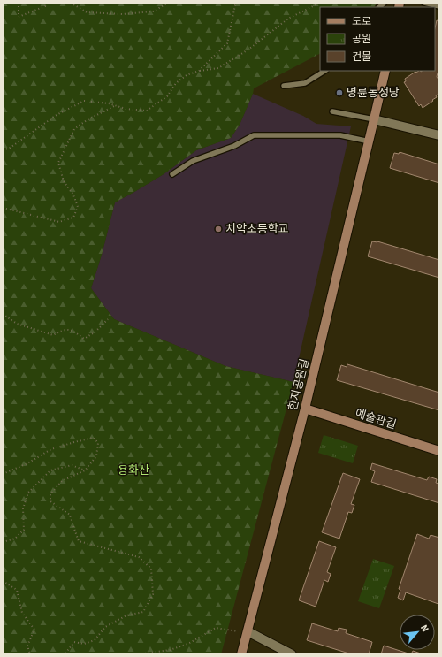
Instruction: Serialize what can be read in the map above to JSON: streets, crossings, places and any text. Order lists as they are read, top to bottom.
{
  "streets": {
    "street": ["한지공원길", "예술관길"]
  },
  "crossings": [
    ["한지공원길", "예술관길"]
  ],
  "parks": ["용화산"],
  "places": ["명륜동성당", "치악초등학교"],
  "legend": ["도로", "공원", "건물"],
  "north": "top right"
}
